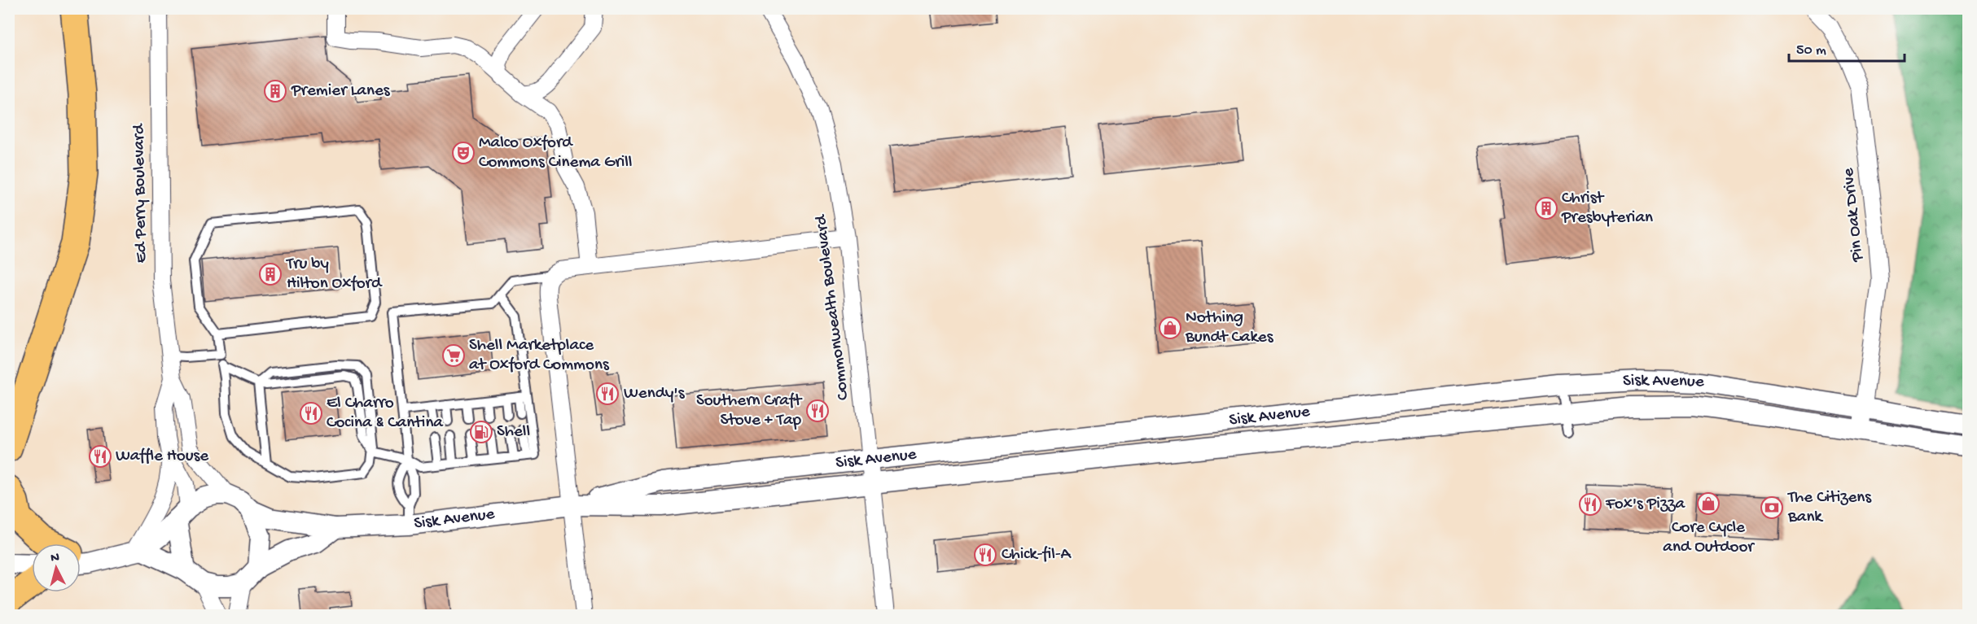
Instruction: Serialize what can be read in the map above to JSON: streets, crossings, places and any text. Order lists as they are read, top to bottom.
{
  "streets": {
    "street": [
      "Ed Perry Boulevard",
      "Pin Oak Drive",
      "Commonwealth Boulevard",
      "Sisk Avenue"
    ]
  },
  "crossings": [
    ["Pin Oak Drive", "Sisk Avenue"],
    ["Commonwealth Boulevard", "Sisk Avenue"]
  ],
  "places": {
    "building": ["Premier Lanes", "Christ Presbyterian", "Tru by Hilton Oxford"],
    "theatre": ["Malco Oxford Commons Cinema Grill"],
    "shop": ["Nothing Bundt Cakes", "Core Cycle and Outdoor"],
    "supermarket": ["Shell Marketplace at Oxford Commons"],
    "restaurant": [
      "Wendy's",
      "Southern Craft Stove + Tap",
      "El Charro Cocina & Cantina",
      "Waffle House",
      "Fox's Pizza",
      "Chick-fil-A"
    ],
    "fuel station": ["Shell"],
    "bank": ["The Citizens Bank"]
  },
  "scale_bar": "50 m",
  "north": "top"
}
